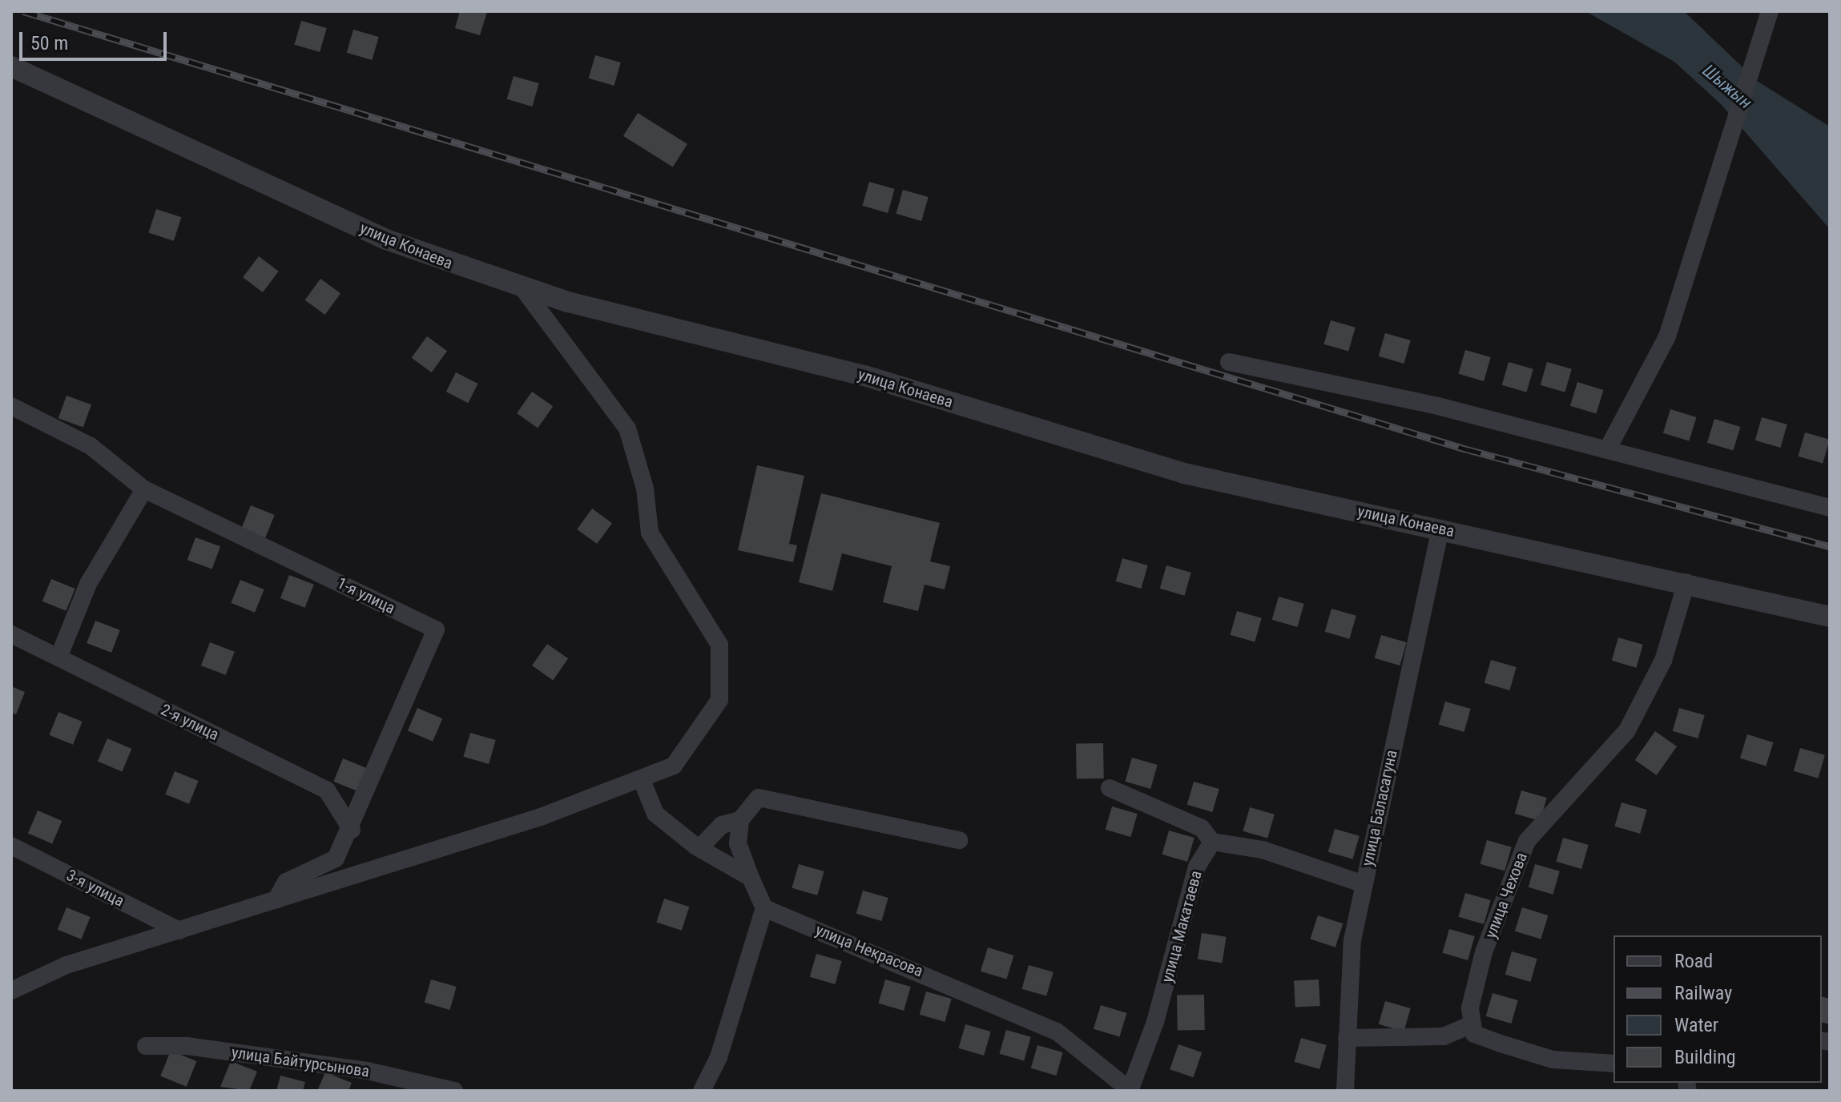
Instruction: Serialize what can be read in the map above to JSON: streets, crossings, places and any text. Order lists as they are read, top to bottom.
{
  "streets": {
    "street": [
      "улица Конаева",
      "1-я улица",
      "2-я улица",
      "улица Баласагуна",
      "3-я улица",
      "улица Чехова",
      "улица Макатаева",
      "улица Некрасова",
      "улица Байтурсынова"
    ]
  },
  "crossings": [
    ["улица Конаева", "улица Баласагуна"],
    ["улица Конаева", "улица Чехова"],
    ["1-я улица", "2-я улица"],
    ["улица Макатаева", "улица Некрасова"]
  ],
  "water": ["Шыжын"],
  "legend": [
    "Road",
    "Railway",
    "Water",
    "Building"
  ],
  "scale_bar": "50 m"
}
